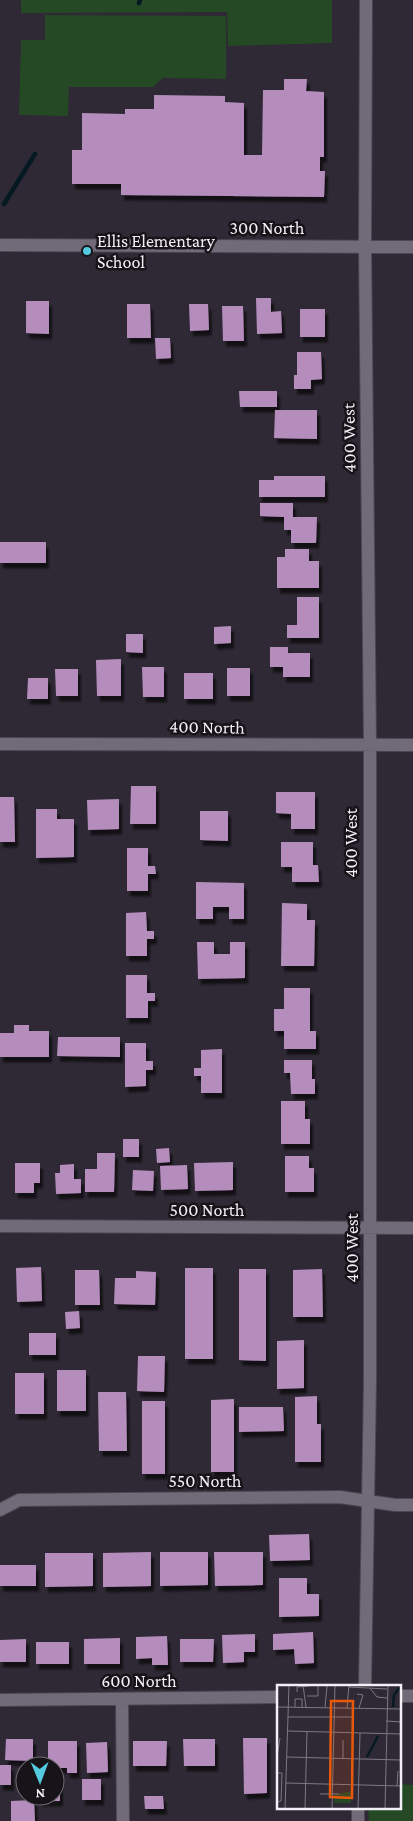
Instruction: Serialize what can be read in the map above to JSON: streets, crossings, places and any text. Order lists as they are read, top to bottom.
{
  "streets": {
    "street": [
      "300 North",
      "400 West",
      "400 North",
      "500 North",
      "550 North",
      "600 North"
    ]
  },
  "crossings": [
    ["300 North", "400 West"],
    ["400 West", "400 North"],
    ["400 West", "500 North"],
    ["400 West", "550 North"]
  ],
  "places": ["Ellis Elementary School"],
  "north": "bottom"
}
